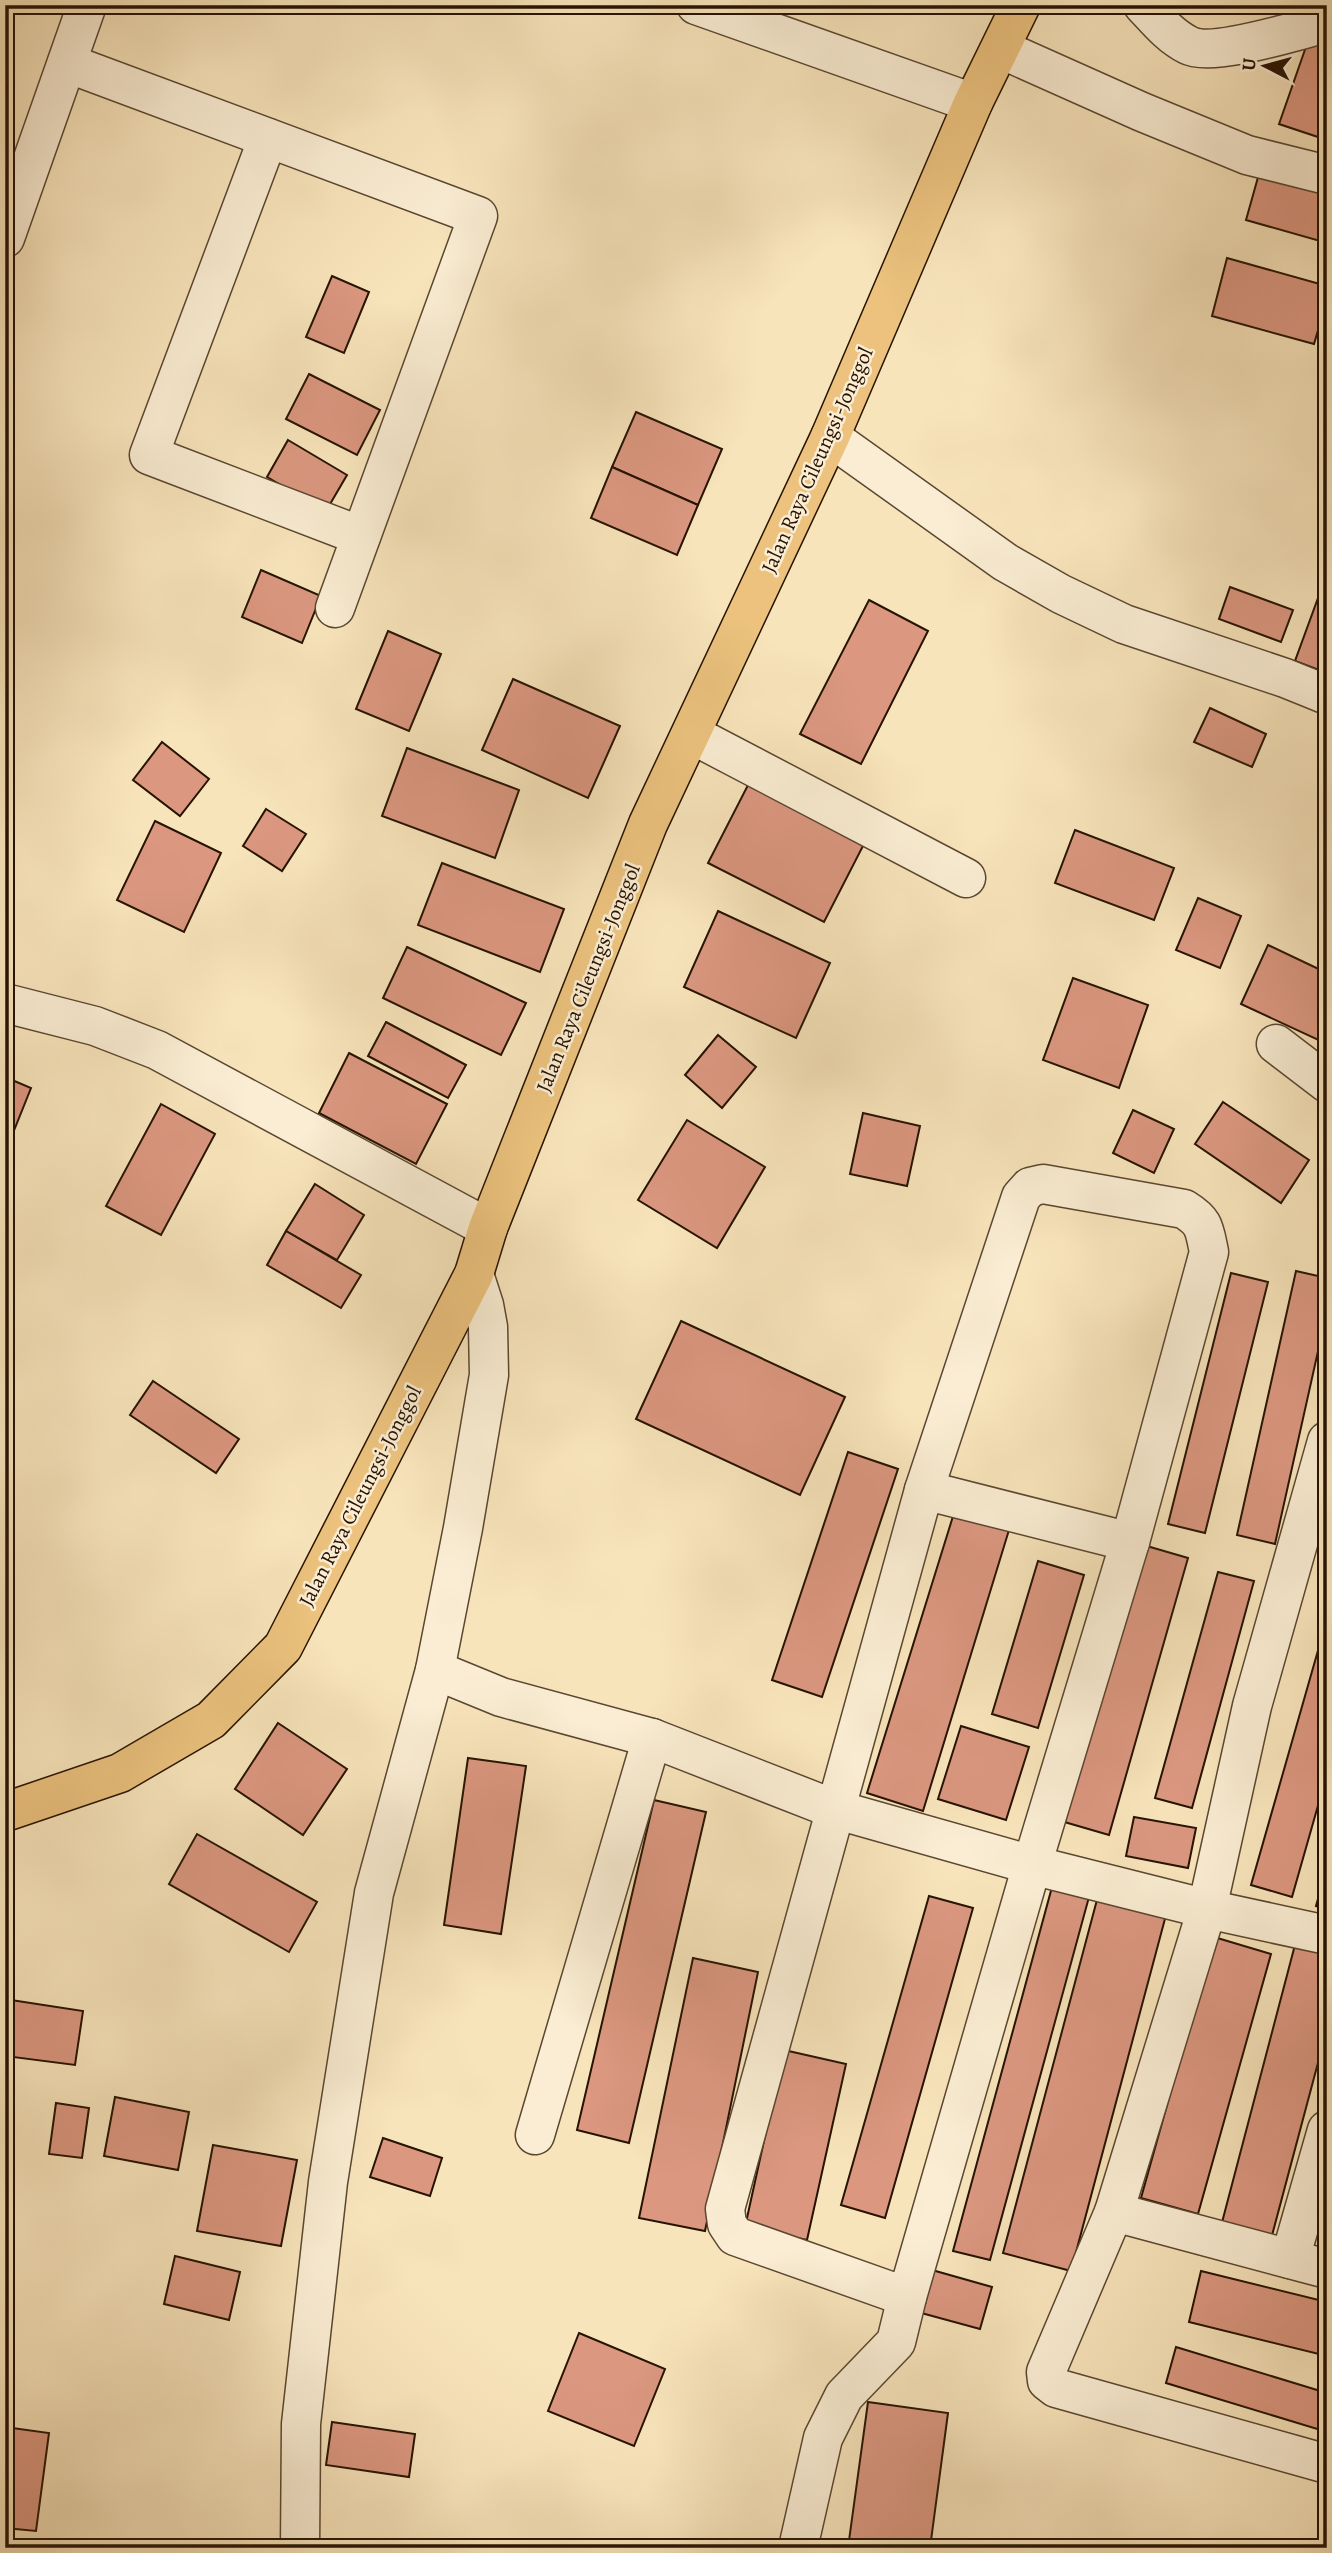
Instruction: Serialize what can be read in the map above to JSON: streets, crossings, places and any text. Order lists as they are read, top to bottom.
{
  "streets": {
    "main road": ["Jalan Raya Cileungsi-Jonggol"]
  },
  "north": "left"
}
